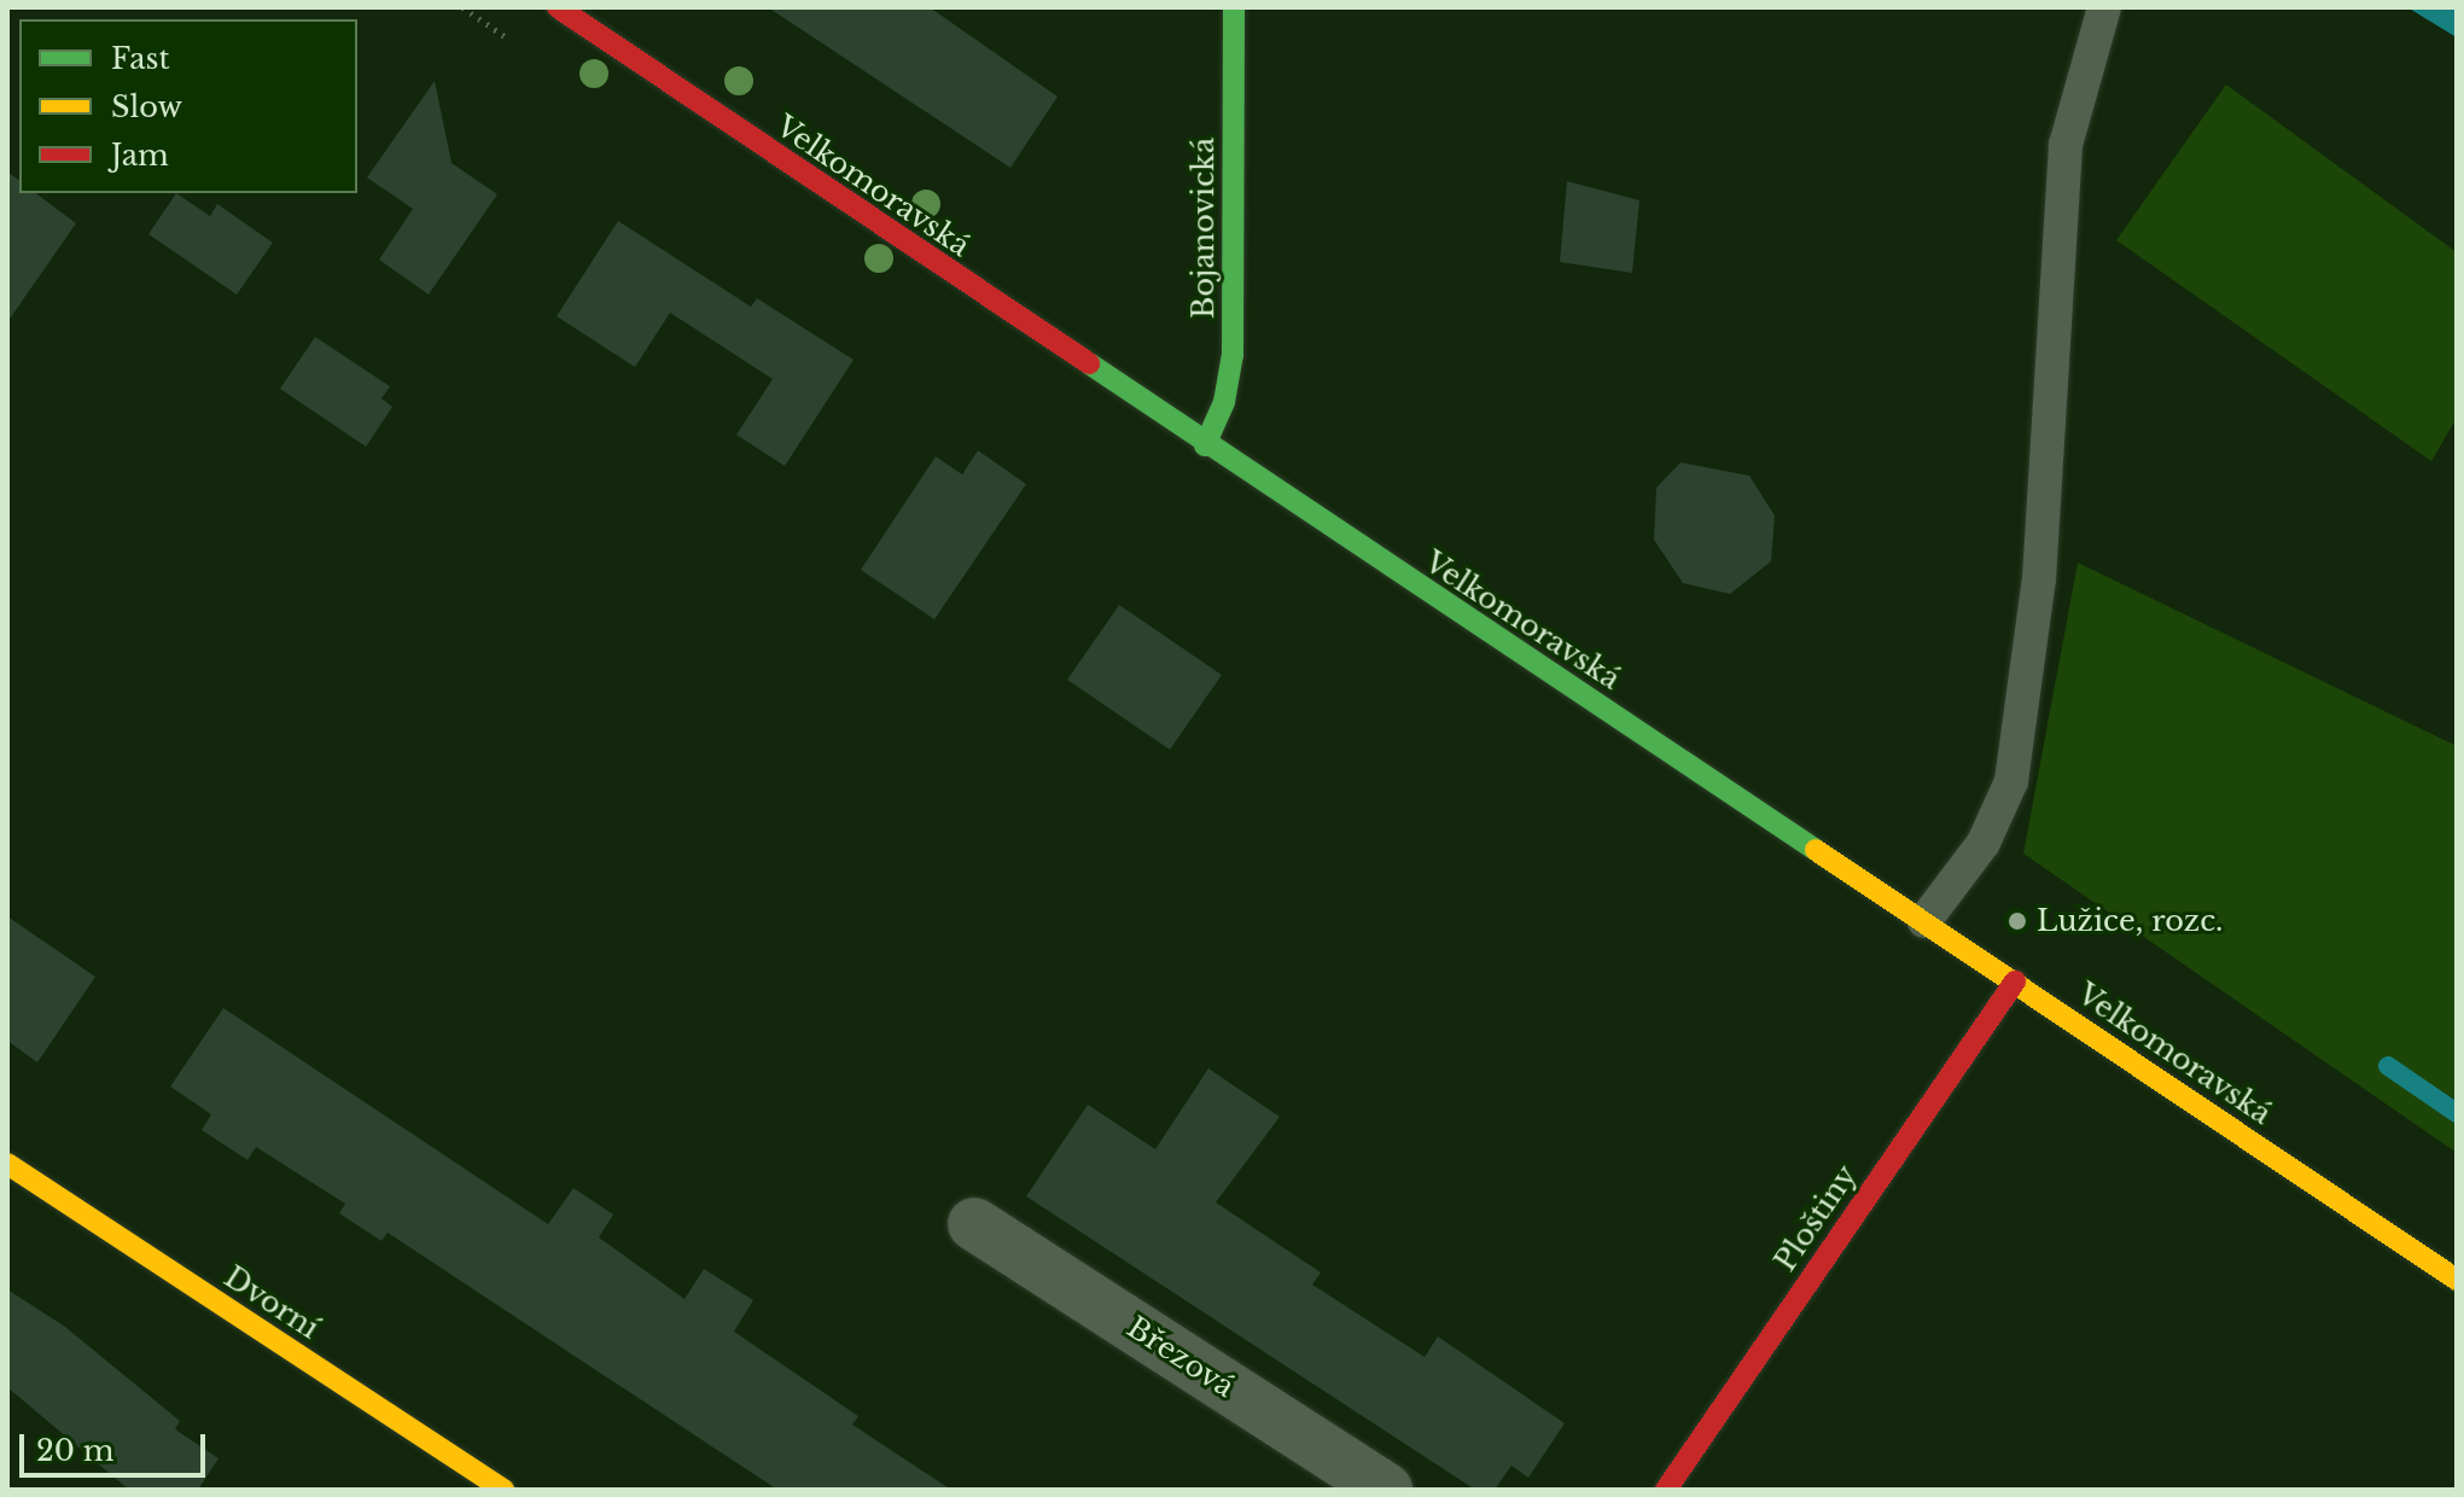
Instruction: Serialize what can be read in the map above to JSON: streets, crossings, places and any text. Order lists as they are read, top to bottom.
{
  "streets": {
    "street": [
      "Velkomoravská",
      "Bojanovická",
      "Ploštiny",
      "Dvorní",
      "Březová"
    ]
  },
  "crossings": [
    ["Velkomoravská", "Bojanovická"],
    ["Velkomoravská", "Ploštiny"]
  ],
  "places": ["Lužice, rozc."],
  "legend": ["Fast", "Slow", "Jam"],
  "scale_bar": "20 m"
}
